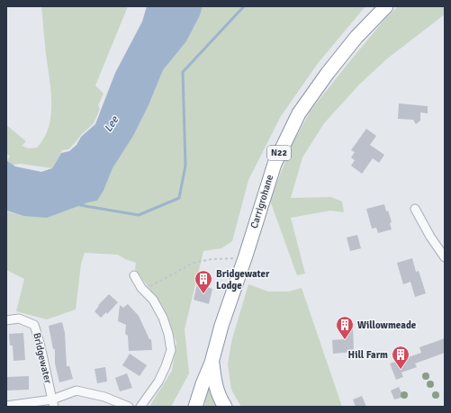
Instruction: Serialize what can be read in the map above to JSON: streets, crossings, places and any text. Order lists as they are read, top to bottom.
{
  "streets": {
    "highway": ["N22", "Carrigrohane"],
    "street": ["Bridgewater"]
  },
  "water": ["Lee"],
  "places": {
    "building": ["Bridgewater Lodge", "Willowmeade", "Hill Farm"]
  }
}
